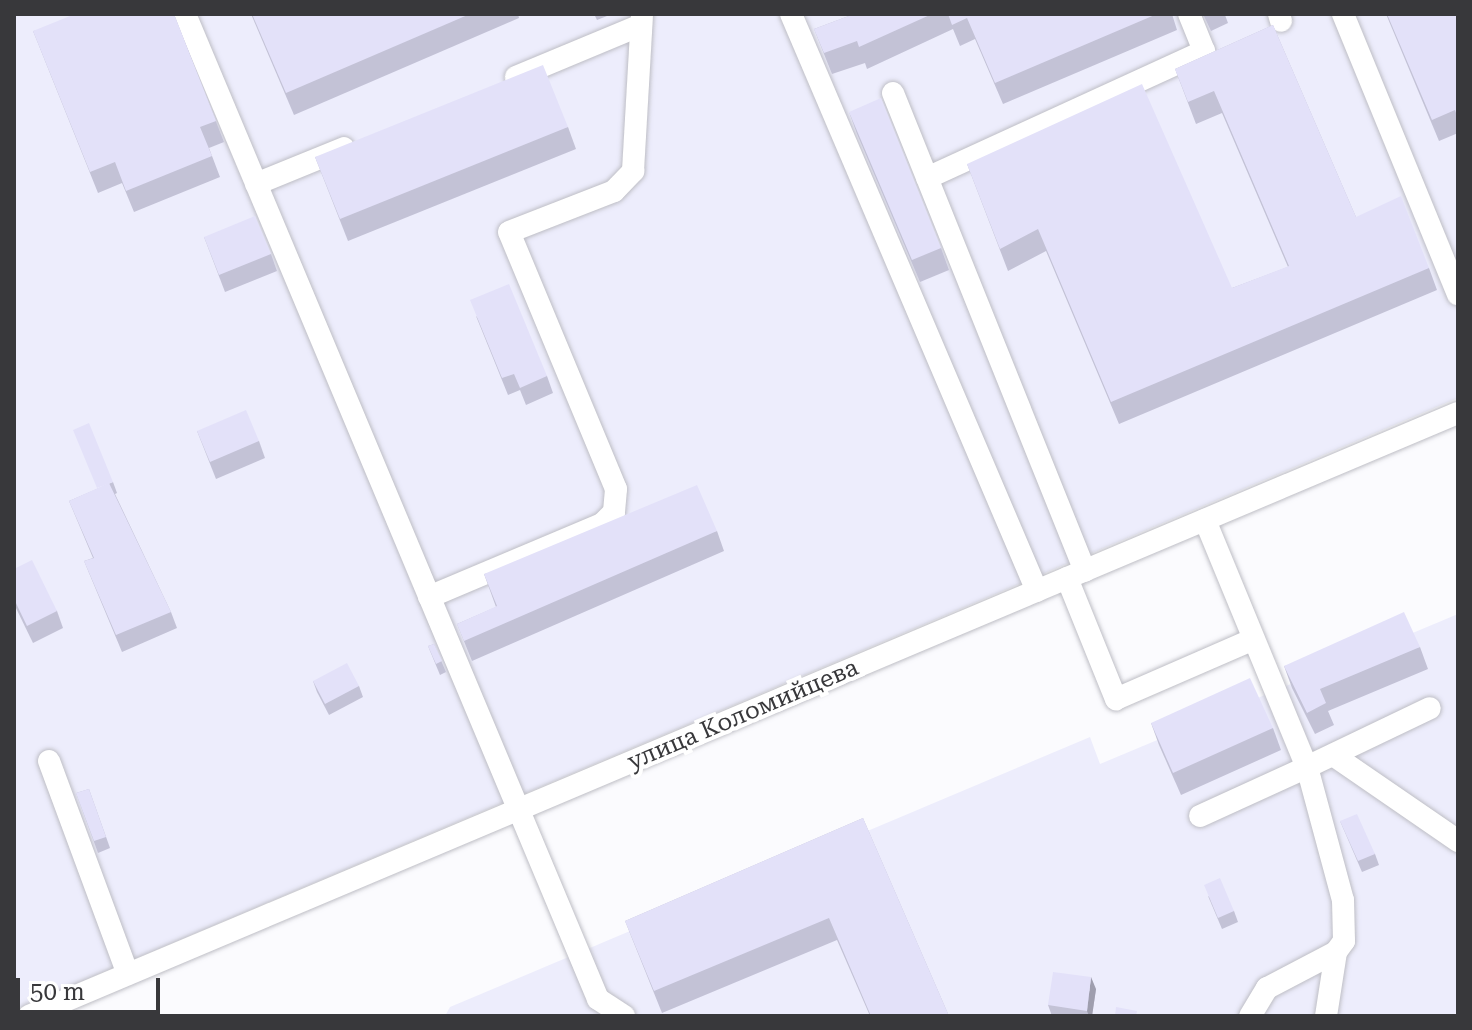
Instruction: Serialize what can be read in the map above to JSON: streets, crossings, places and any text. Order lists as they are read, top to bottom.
{
  "streets": {
    "street": ["улица Коломийцева"]
  },
  "scale_bar": "50 m"
}
